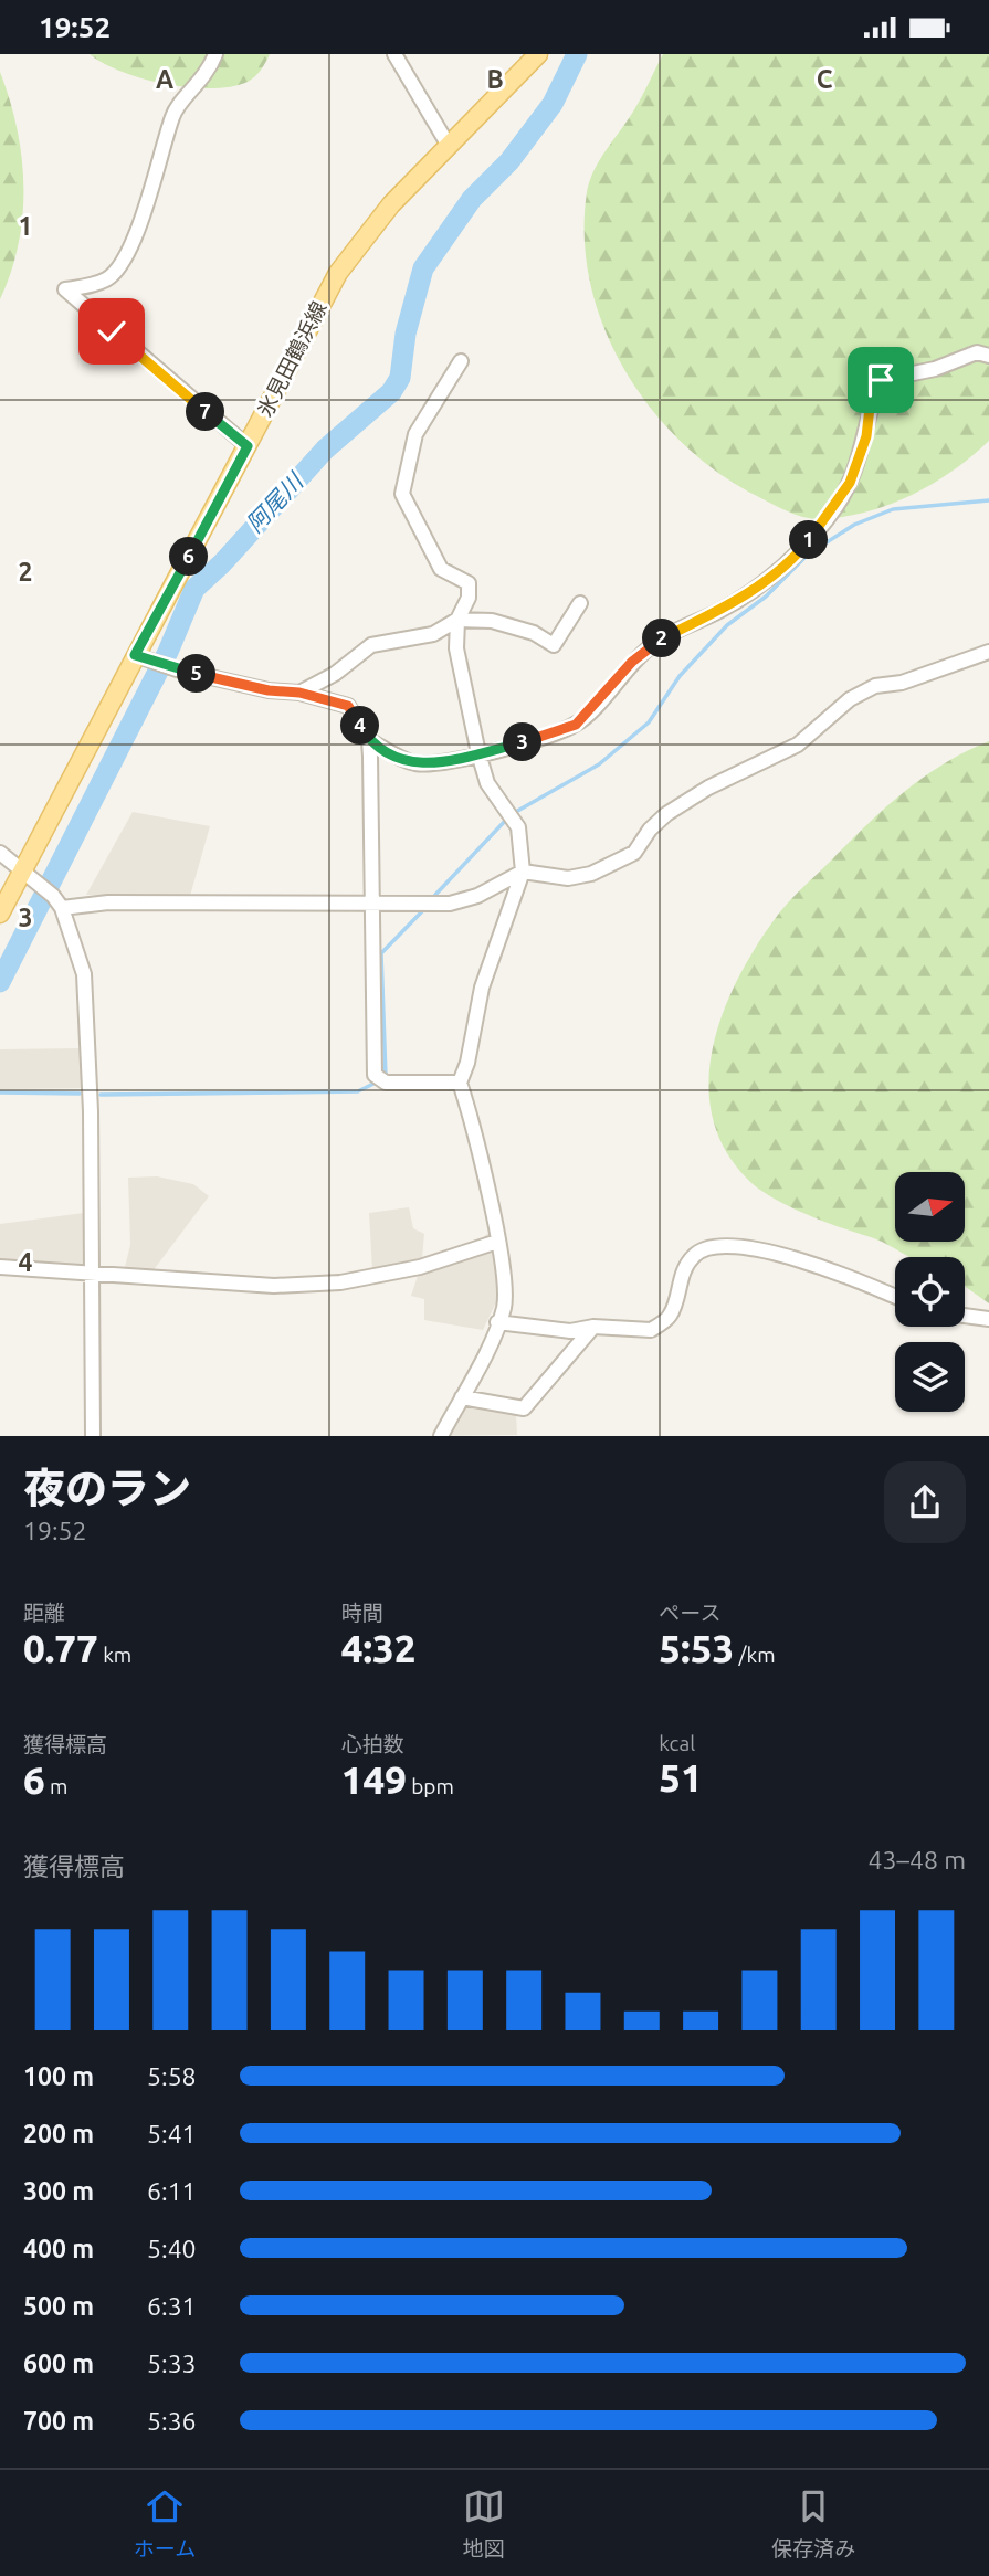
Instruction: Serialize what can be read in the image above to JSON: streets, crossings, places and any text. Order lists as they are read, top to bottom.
{
  "streets": {
    "main road": ["氷見田鶴浜線"]
  },
  "water": ["阿尾川"],
  "north": "right",
  "page": {
    "status": "19:52",
    "pins": [
      "7",
      "1",
      "6",
      "2",
      "5",
      "4",
      "3"
    ],
    "heading": ["夜のラン", "19:52"],
    "stats": [
      ["距離", "0.77 km"],
      ["時間", "4:32"],
      ["ペース", "5:53 /km"],
      ["獲得標高", "6 m"],
      ["心拍数", "149 bpm"],
      ["kcal", "51"]
    ],
    "chart": ["獲得標高", "43–48 m"],
    "list": [
      {
        "name": "100 m",
        "note": "5:58"
      },
      {
        "name": "200 m",
        "note": "5:41"
      },
      {
        "name": "300 m",
        "note": "6:11"
      },
      {
        "name": "400 m",
        "note": "5:40"
      },
      {
        "name": "500 m",
        "note": "6:31"
      },
      {
        "name": "600 m",
        "note": "5:33"
      },
      {
        "name": "700 m",
        "note": "5:36"
      }
    ],
    "tabs": ["ホーム", "地図", "保存済み"]
  },
  "grid": {
    "columns": ["A", "B", "C"],
    "rows": [
      "1",
      "2",
      "3",
      "4"
    ]
  }
}
